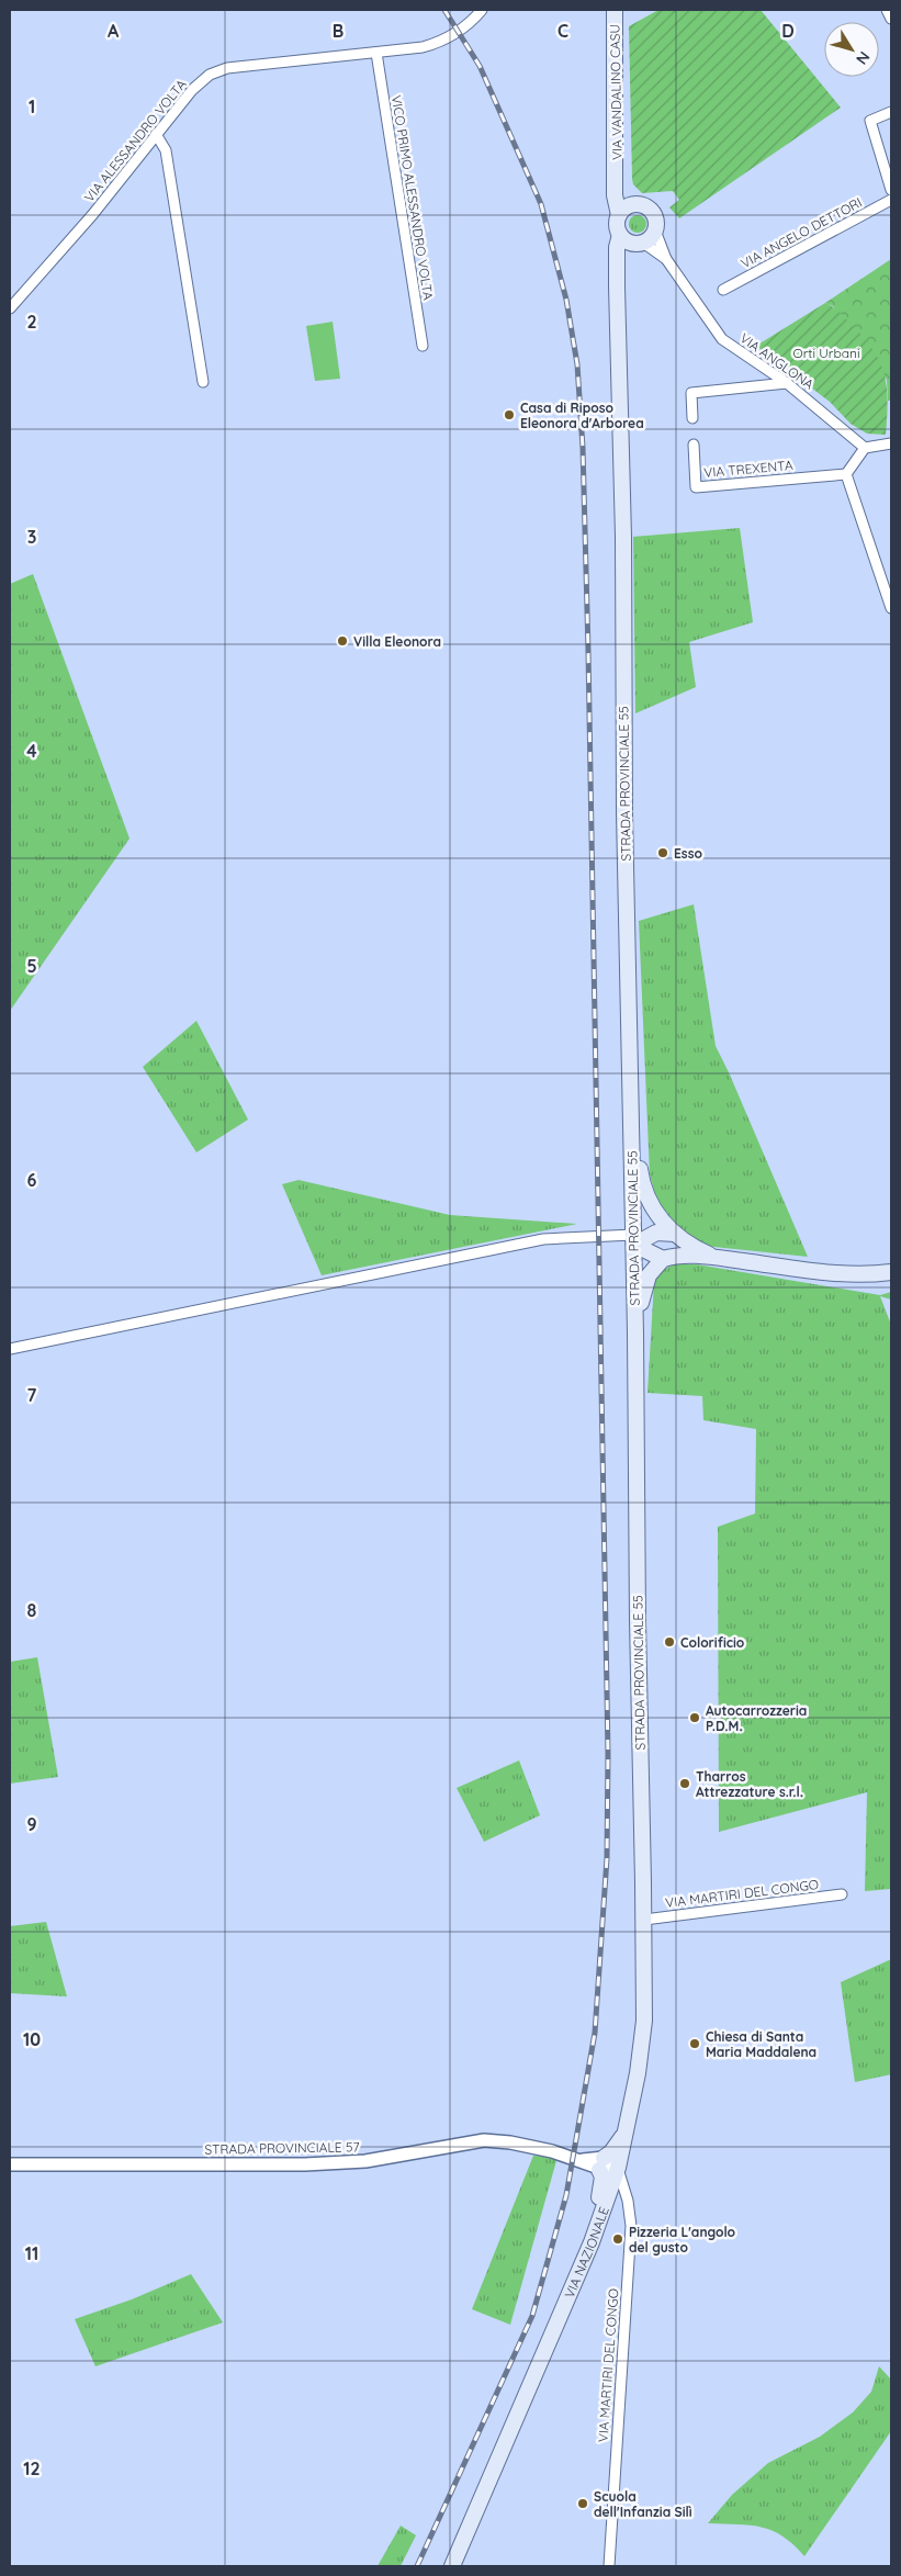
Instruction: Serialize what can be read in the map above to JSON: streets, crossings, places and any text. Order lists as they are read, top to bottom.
{
  "streets": {
    "main road": ["VIA VANDALINO CASU", "STRADA PROVINCIALE 55", "VIA NAZIONALE"],
    "street": [
      "VIA ALESSANDRO VOLTA",
      "VICO PRIMO ALESSANDRO VOLTA",
      "VIA ANGELO DETTORI",
      "VIA ANGLONA",
      "VIA TREXENTA",
      "VIA MARTIRI DEL CONGO",
      "STRADA PROVINCIALE 57"
    ]
  },
  "crossings": [
    ["VIA VANDALINO CASU", "VIA ANGLONA"],
    ["VIA VANDALINO CASU", "STRADA PROVINCIALE 55"],
    ["VIA ALESSANDRO VOLTA", "VICO PRIMO ALESSANDRO VOLTA"],
    ["VIA ANGLONA", "STRADA PROVINCIALE 55"],
    ["STRADA PROVINCIALE 55", "VIA MARTIRI DEL CONGO"],
    ["STRADA PROVINCIALE 55", "VIA NAZIONALE"],
    ["VIA MARTIRI DEL CONGO", "VIA NAZIONALE"]
  ],
  "parks": ["Orti Urbani"],
  "places": [
    "Casa di Riposo Eleonora d'Arborea",
    "Villa Eleonora",
    "Esso",
    "Colorificio",
    "Autocarrozzeria P.D.M.",
    "Tharros Attrezzature s.r.l.",
    "Chiesa di Santa Maria Maddalena",
    "Pizzeria L'angolo del gusto",
    "Scuola dell'Infanzia Silì"
  ],
  "north": "bottom right",
  "grid": {
    "columns": [
      "A",
      "B",
      "C",
      "D"
    ],
    "rows": [
      "1",
      "2",
      "3",
      "4",
      "5",
      "6",
      "7",
      "8",
      "9",
      "10",
      "11",
      "12"
    ]
  }
}
